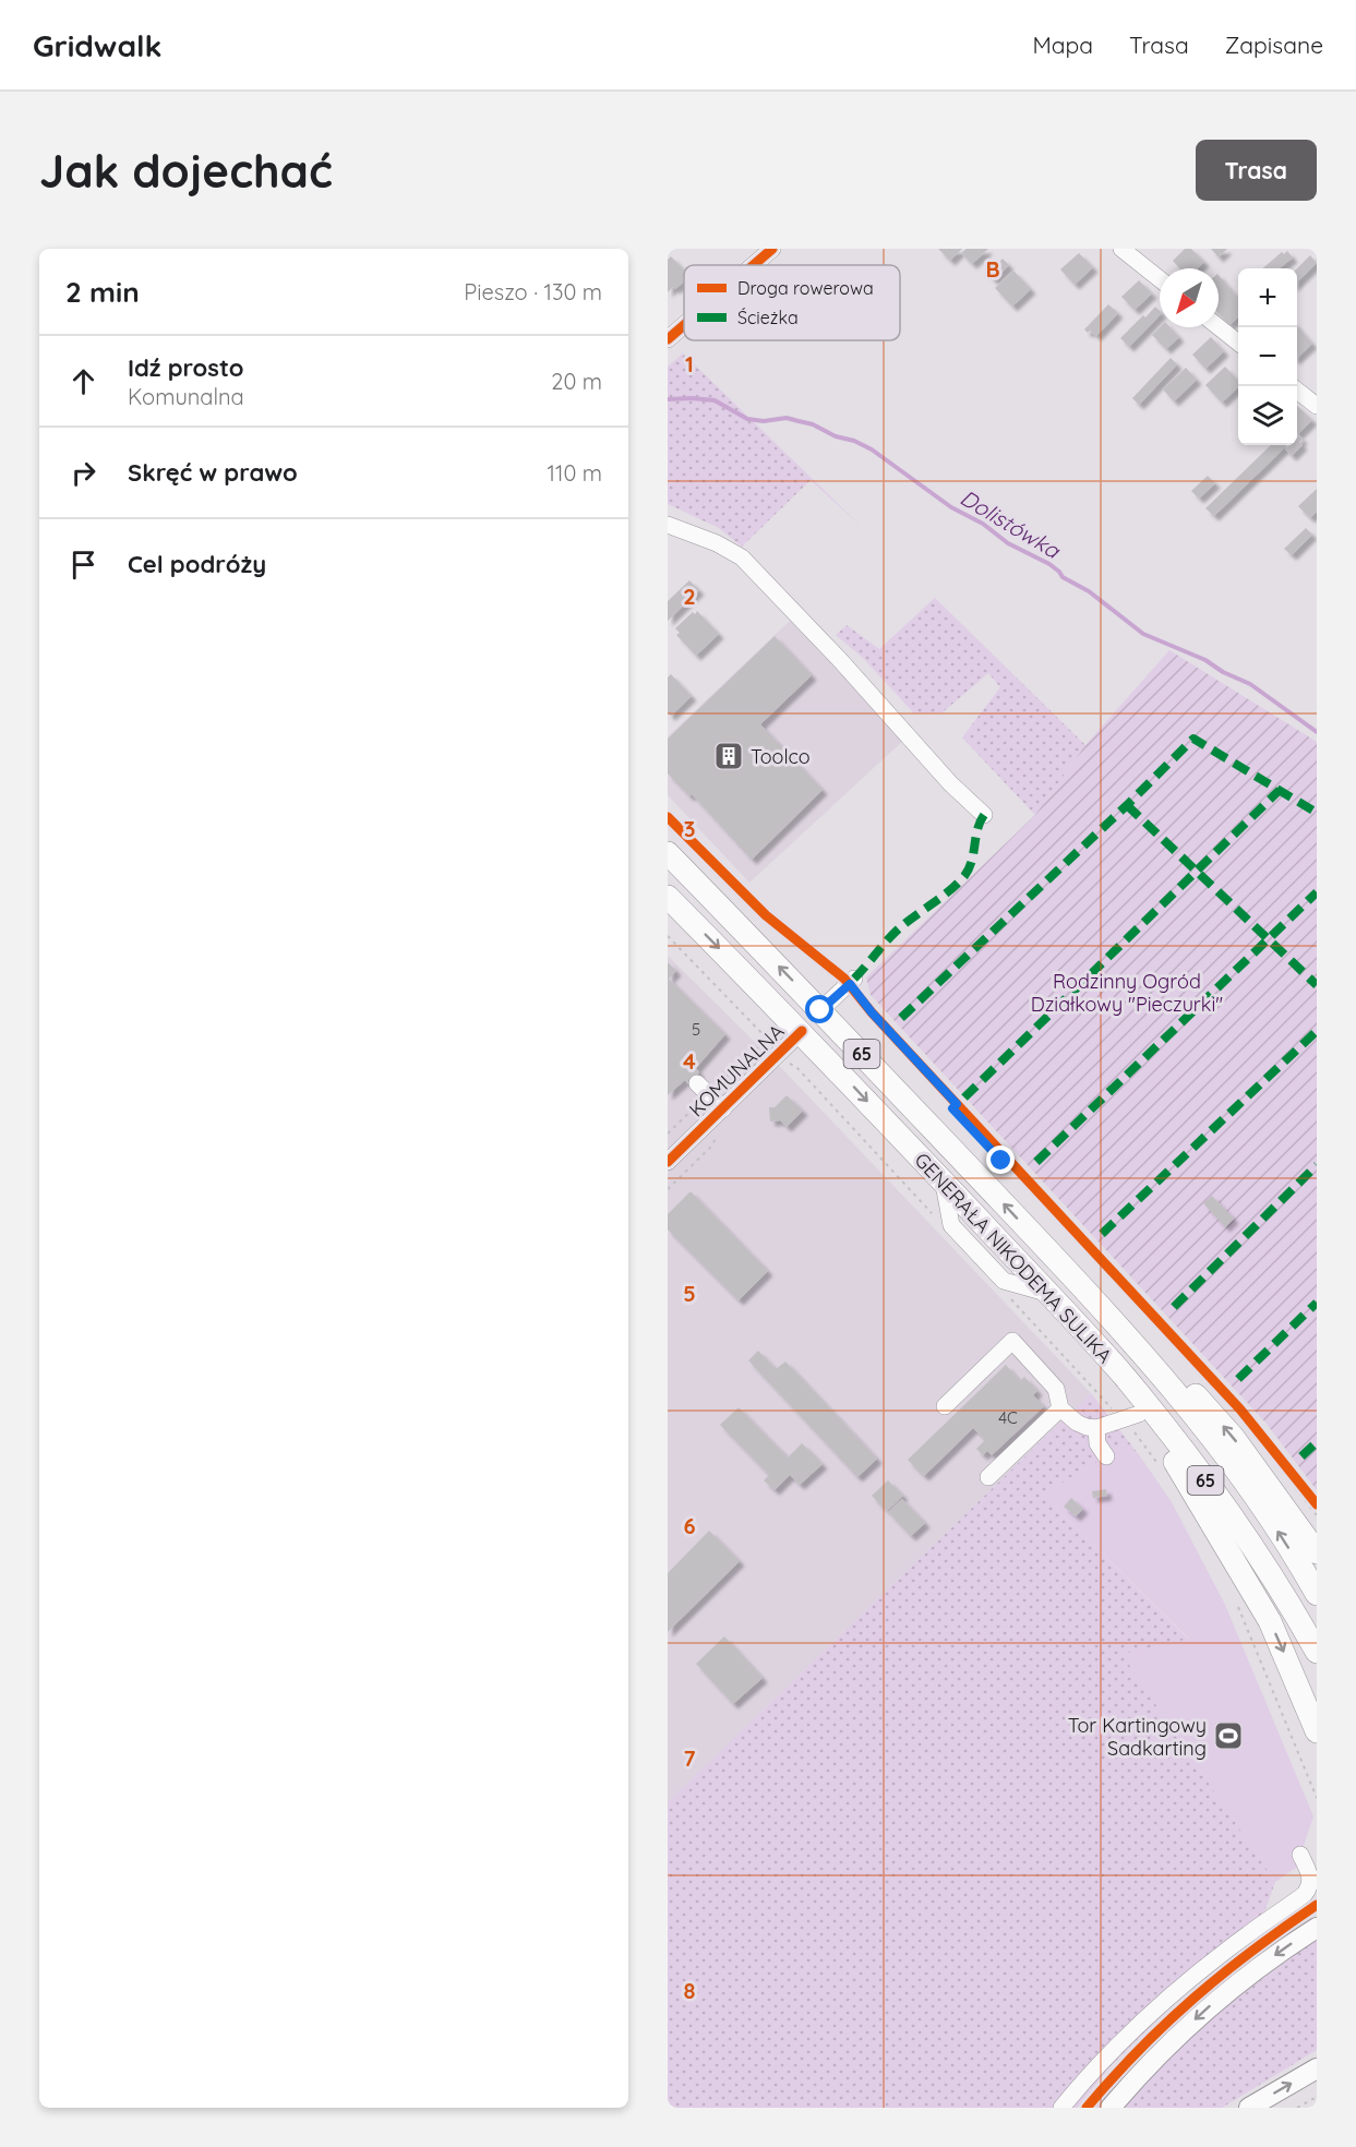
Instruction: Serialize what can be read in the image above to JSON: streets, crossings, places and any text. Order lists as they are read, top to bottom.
{
  "streets": {
    "highway": ["65", "GENERAŁA NIKODEMA SULIKA"],
    "street": ["KOMUNALNA"]
  },
  "crossings": [
    ["KOMUNALNA", "GENERAŁA NIKODEMA SULIKA"]
  ],
  "water": ["Dolistówka"],
  "parks": ["Rodzinny Ogród Działkowy \"Pieczurki\""],
  "places": {
    "building": ["Toolco"],
    "sports": ["Tor Kartingowy Sadkarting"]
  },
  "house_numbers": ["5", "4C"],
  "legend": ["Droga rowerowa", "Ścieżka"],
  "north": "bottom left",
  "page": {
    "header": "Gridwalk",
    "nav": ["Mapa", "Trasa", "Zapisane"],
    "buttons": "Trasa",
    "title": "Jak dojechać",
    "heading": ["2 min", "Pieszo · 130 m"],
    "map_buttons": ["+", "−"],
    "list": [
      ["Idź prosto", "Komunalna", "20 m"],
      ["Skręć w prawo", "110 m"],
      "Cel podróży"
    ]
  },
  "grid": {
    "columns": ["B"],
    "rows": [
      "1",
      "2",
      "3",
      "4",
      "5",
      "6",
      "7",
      "8"
    ]
  }
}
